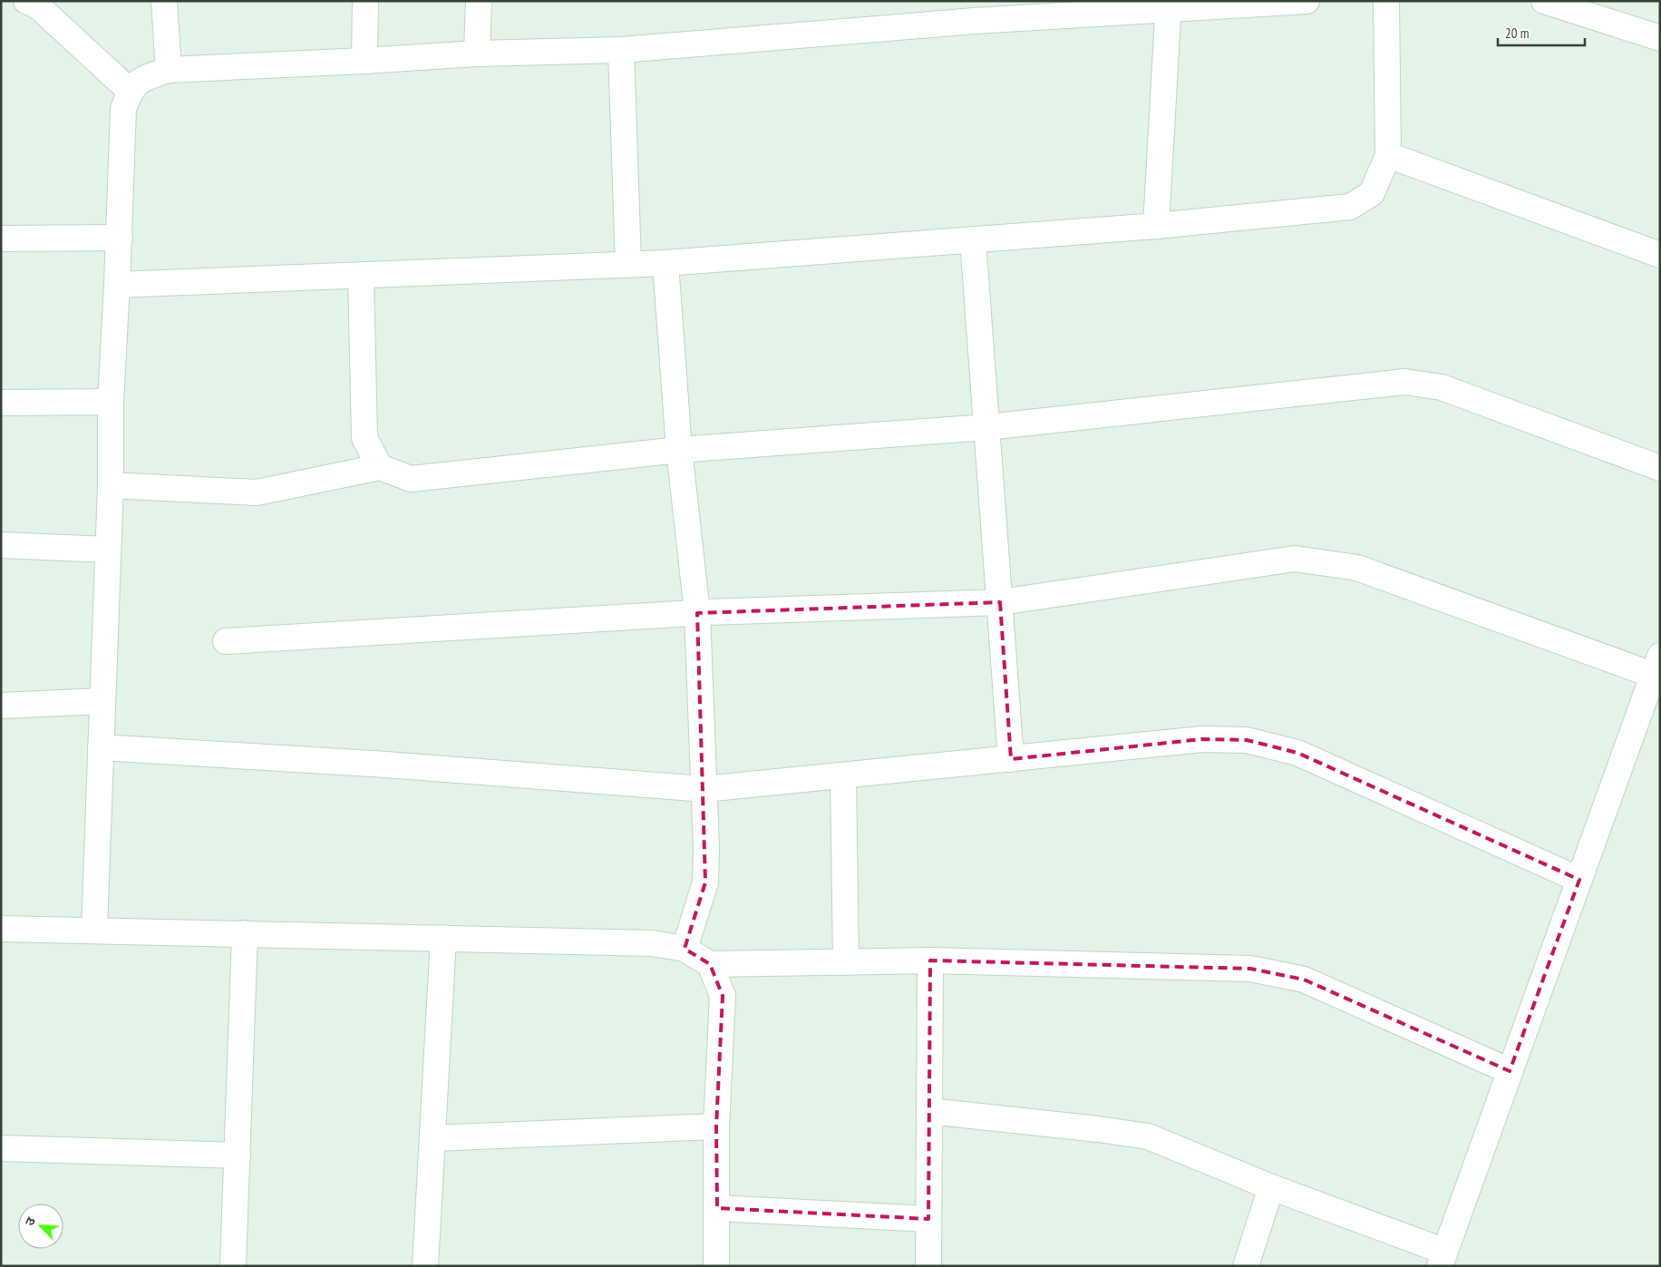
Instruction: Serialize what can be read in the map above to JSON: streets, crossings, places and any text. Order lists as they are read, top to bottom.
{
  "scale_bar": "20 m",
  "north": "top left"
}
